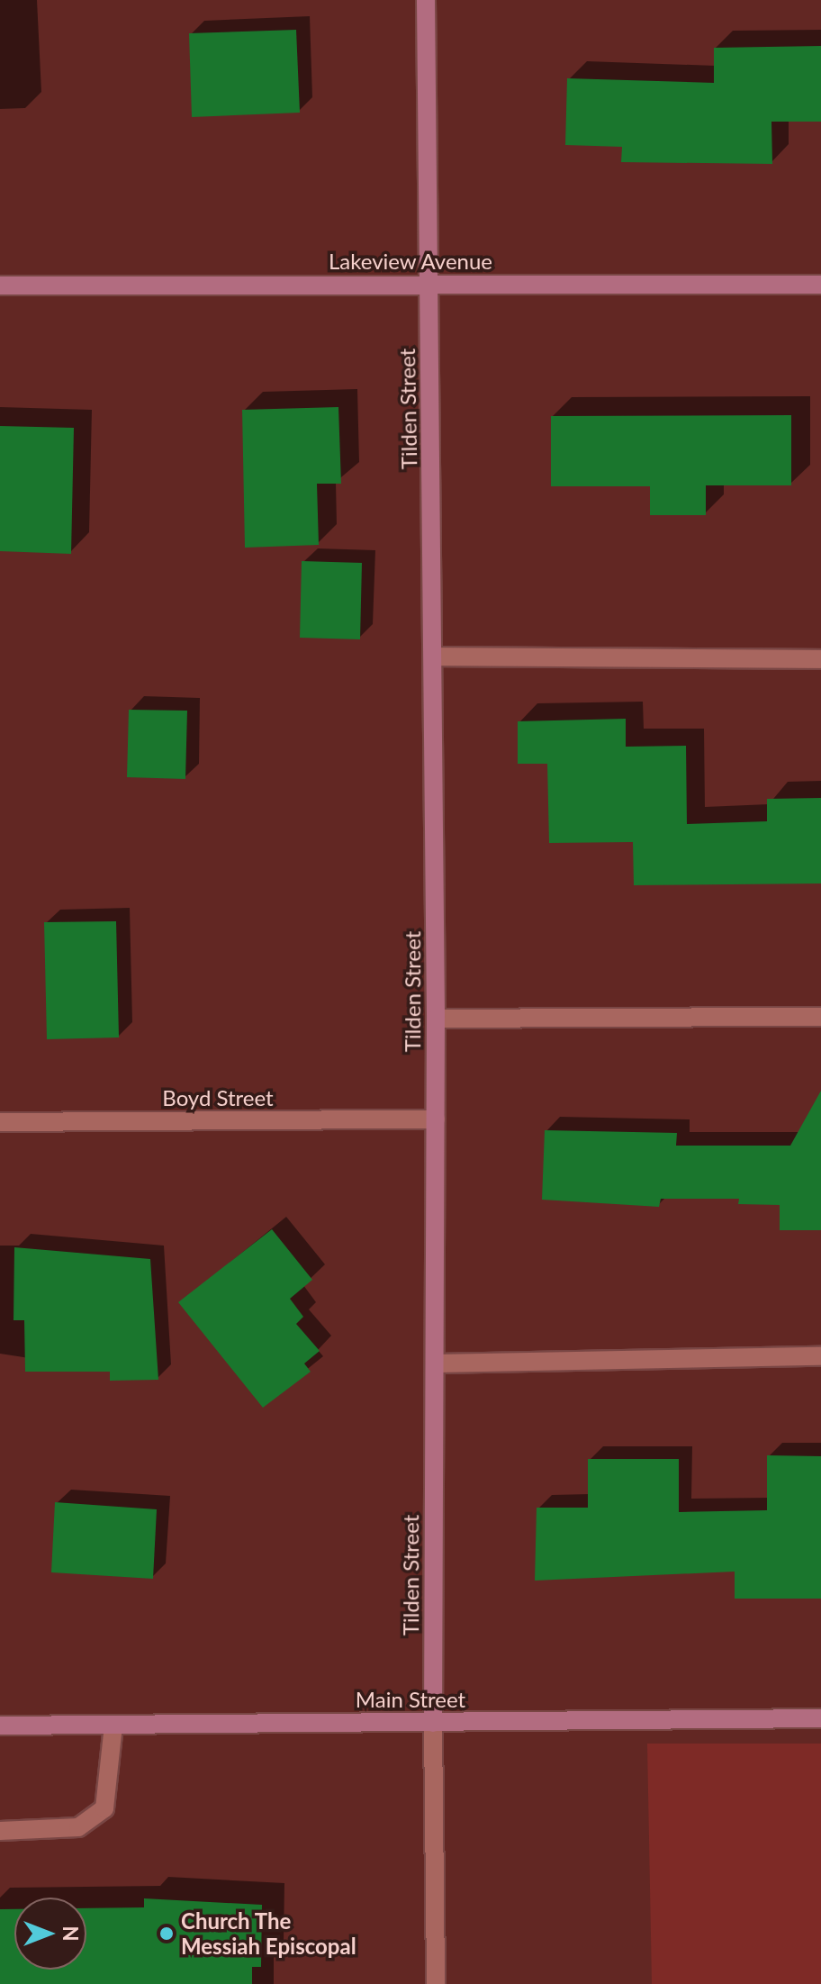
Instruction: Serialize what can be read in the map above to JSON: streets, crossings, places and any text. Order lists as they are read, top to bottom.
{
  "streets": {
    "street": [
      "Lakeview Avenue",
      "Tilden Street",
      "Boyd Street",
      "Main Street"
    ]
  },
  "crossings": [
    ["Lakeview Avenue", "Tilden Street"],
    ["Tilden Street", "Boyd Street"],
    ["Tilden Street", "Main Street"]
  ],
  "places": ["Church The Messiah Episcopal"],
  "north": "right"
}
